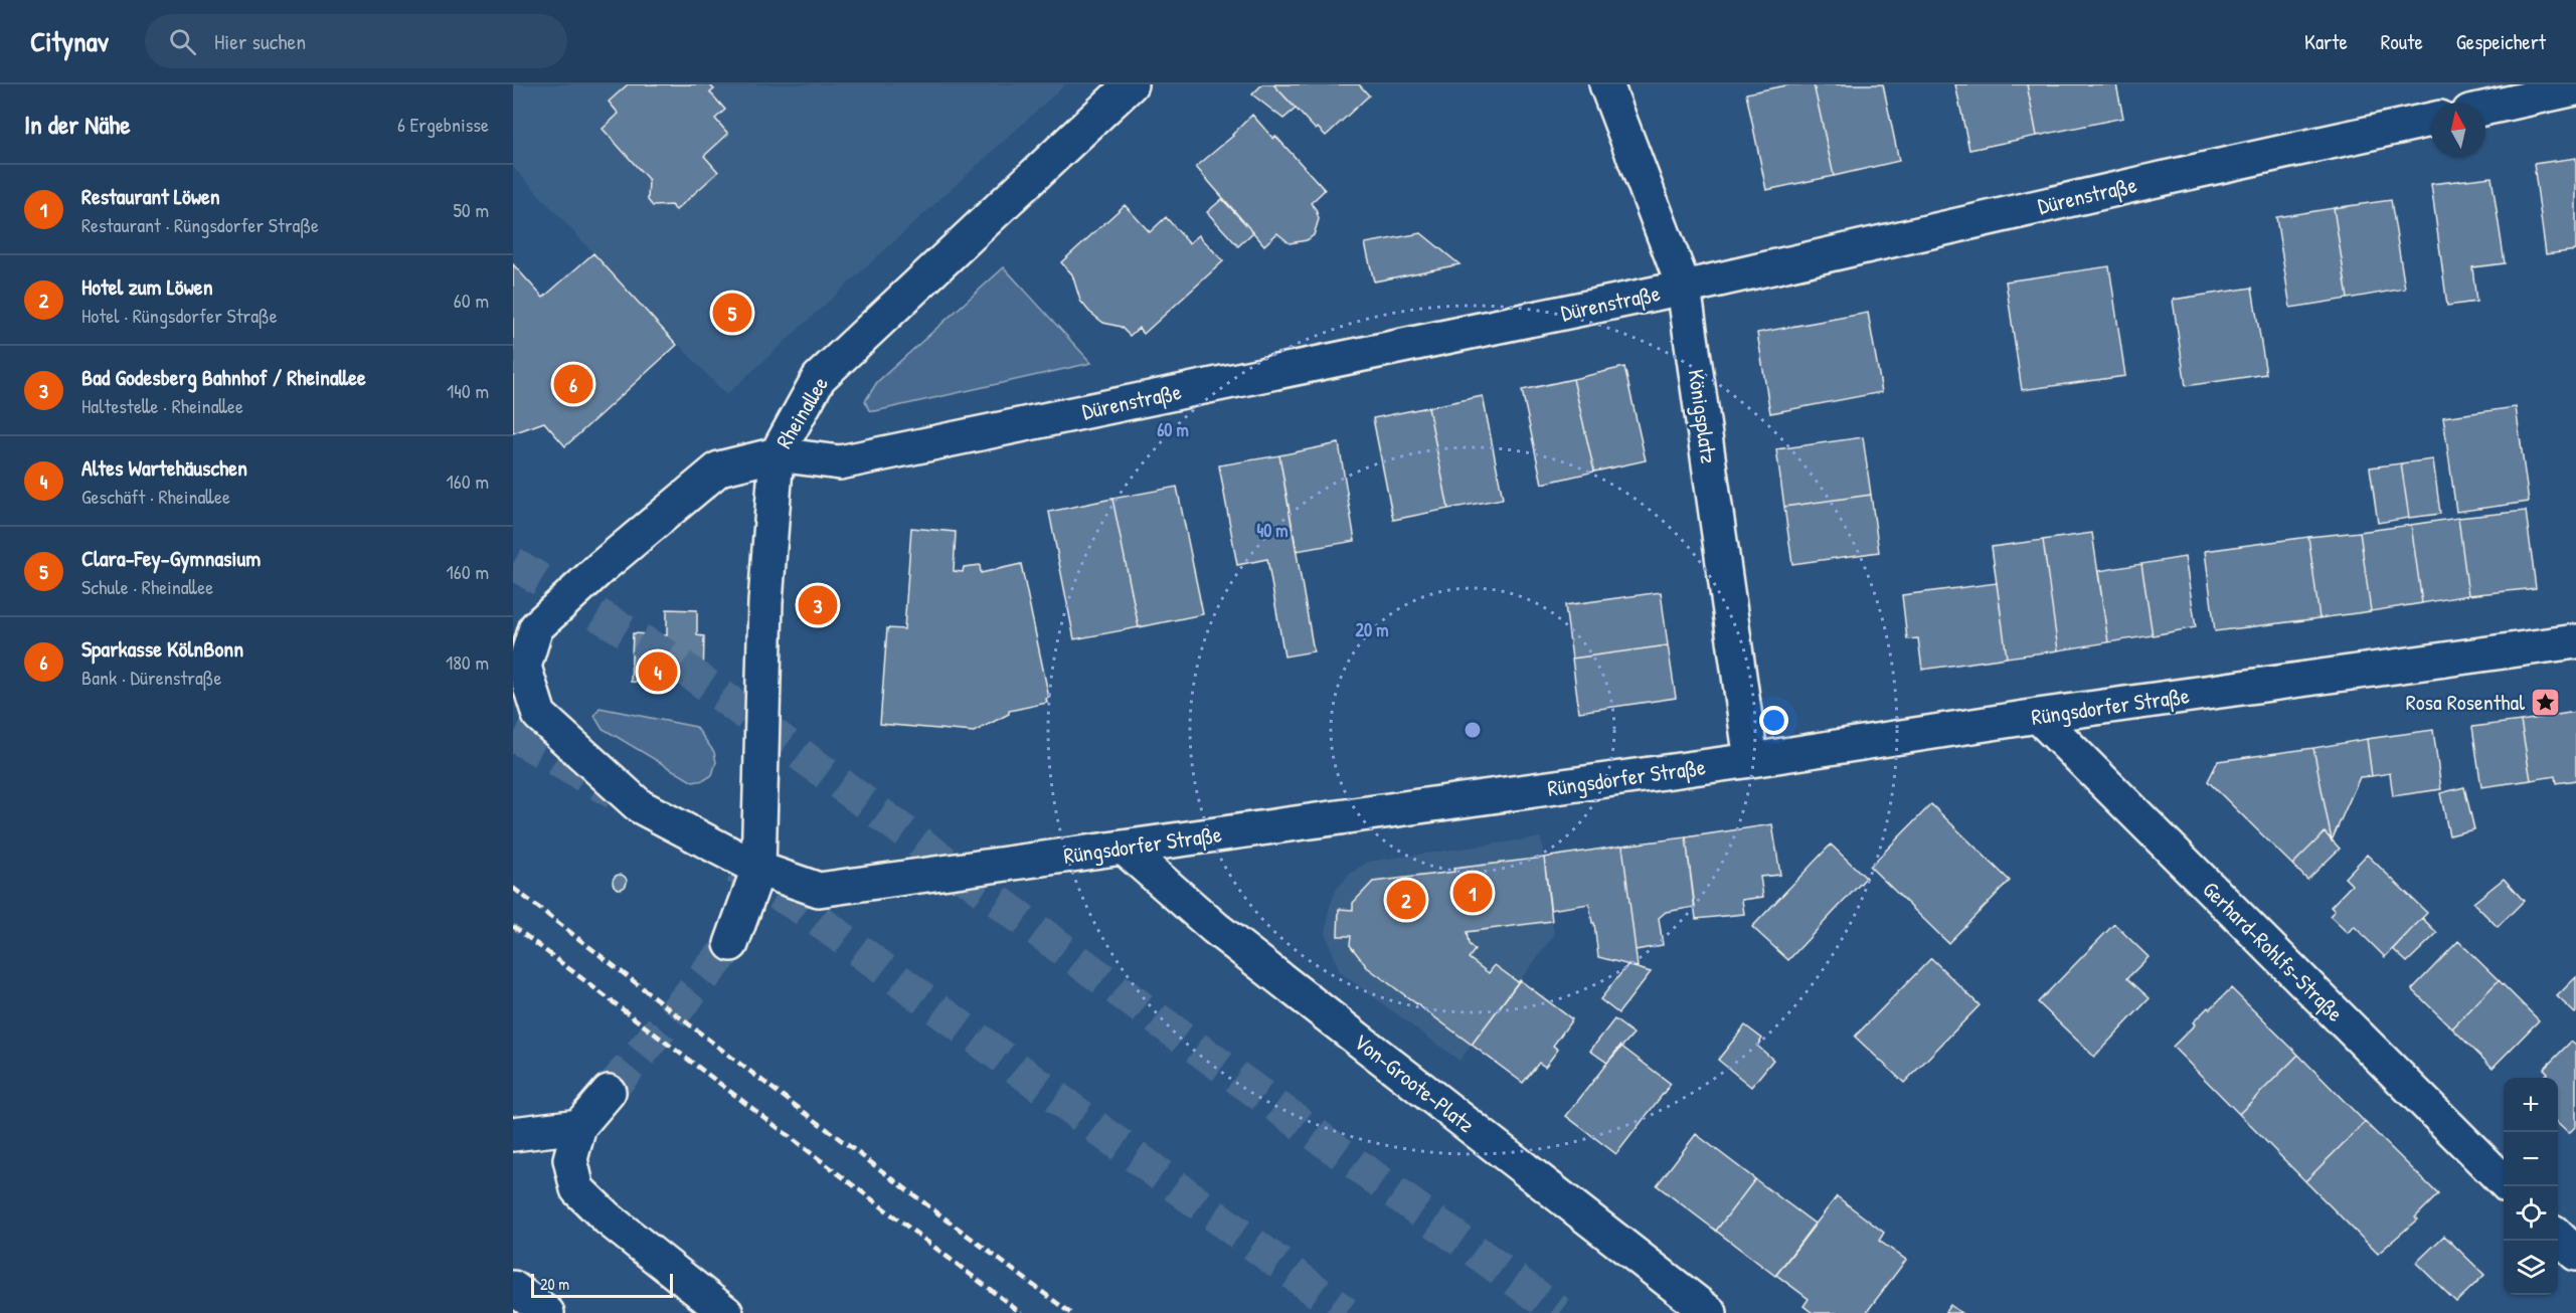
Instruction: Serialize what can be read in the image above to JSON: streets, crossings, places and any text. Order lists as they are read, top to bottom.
{
  "streets": {
    "street": [
      "Dürenstraße",
      "Rheinallee",
      "Königsplatz",
      "Rüngsdorfer Straße",
      "Gerhard-Rohlfs-Straße",
      "Von-Groote-Platz"
    ]
  },
  "crossings": [
    ["Dürenstraße", "Rheinallee"],
    ["Dürenstraße", "Königsplatz"],
    ["Dürenstraße", "Rüngsdorfer Straße"],
    ["Rheinallee", "Rüngsdorfer Straße"],
    ["Königsplatz", "Rüngsdorfer Straße"],
    ["Rüngsdorfer Straße", "Gerhard-Rohlfs-Straße"],
    ["Rüngsdorfer Straße", "Von-Groote-Platz"]
  ],
  "places": {
    "place": ["Rosa Rosenthal"]
  },
  "scale_bar": "20 m",
  "north": "top",
  "page": {
    "header": "Citynav",
    "search": "Hier suchen",
    "nav": ["Karte", "Route", "Gespeichert"],
    "heading": ["In der Nähe", "6 Ergebnisse"],
    "list": [
      {
        "mark": "1",
        "name": "Restaurant Löwen",
        "note": "Restaurant · Rüngsdorfer Straße",
        "value": "50 m"
      },
      {
        "mark": "2",
        "name": "Hotel zum Löwen",
        "note": "Hotel · Rüngsdorfer Straße",
        "value": "60 m"
      },
      {
        "mark": "3",
        "name": "Bad Godesberg Bahnhof / Rheinallee",
        "note": "Haltestelle · Rheinallee",
        "value": "140 m"
      },
      {
        "mark": "4",
        "name": "Altes Wartehäuschen",
        "note": "Geschäft · Rheinallee",
        "value": "160 m"
      },
      {
        "mark": "5",
        "name": "Clara-Fey-Gymnasium",
        "note": "Schule · Rheinallee",
        "value": "160 m"
      },
      {
        "mark": "6",
        "name": "Sparkasse KölnBonn",
        "note": "Bank · Dürenstraße",
        "value": "180 m"
      }
    ],
    "pins": [
      "5",
      "6",
      "3",
      "4",
      "1",
      "2"
    ],
    "map_buttons": ["+", "−"],
    "scale": "20 m"
  },
  "rings": ["60 m", "40 m", "20 m"]
}
